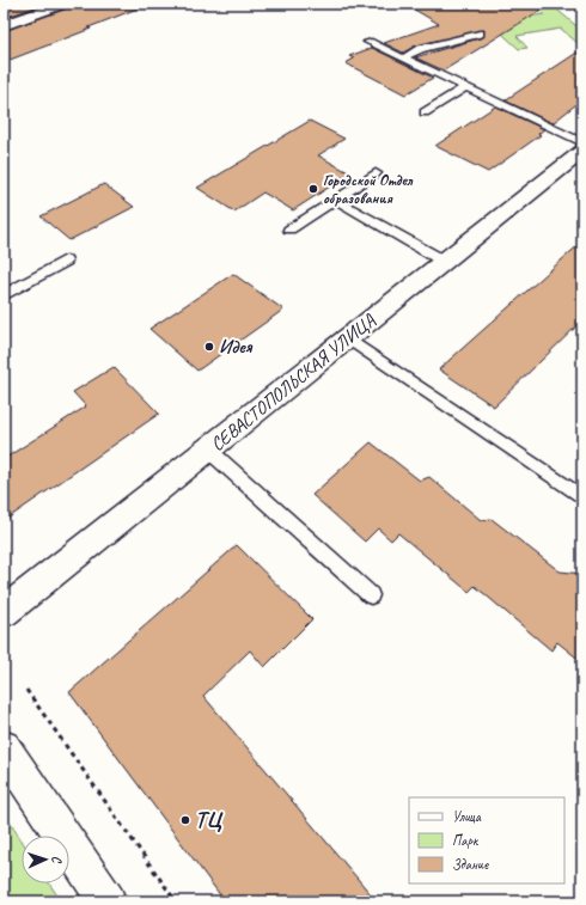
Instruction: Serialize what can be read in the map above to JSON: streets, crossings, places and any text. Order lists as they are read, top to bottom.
{
  "streets": {
    "street": ["СЕВАСТОПОЛЬСКАЯ УЛИЦА"]
  },
  "places": ["Городской Отдел образования", "Идея", "ТЦ"],
  "legend": ["Улица", "Парк", "Здание"],
  "north": "right"
}
